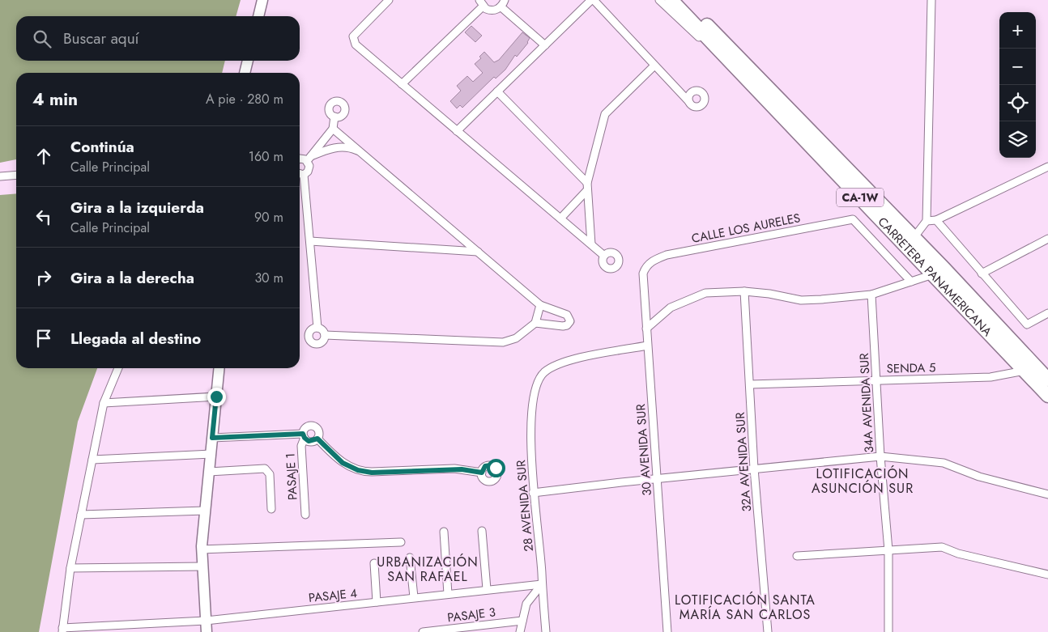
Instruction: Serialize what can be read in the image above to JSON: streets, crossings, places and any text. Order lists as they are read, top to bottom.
{
  "streets": {
    "highway": ["CA-1W", "CARRETERA PANAMERICANA"],
    "street": [
      "CALLE LOS AURELES",
      "SENDA 5",
      "34A AVENIDA SUR",
      "30 AVENIDA SUR",
      "32A AVENIDA SUR",
      "PASAJE 1",
      "28 AVENIDA SUR",
      "PASAJE 4",
      "PASAJE 3"
    ]
  },
  "crossings": [
    ["CALLE LOS AURELES", "30 AVENIDA SUR"],
    ["CARRETERA PANAMERICANA", "SENDA 5"],
    ["SENDA 5", "34A AVENIDA SUR"],
    ["SENDA 5", "32A AVENIDA SUR"],
    ["30 AVENIDA SUR", "28 AVENIDA SUR"],
    ["28 AVENIDA SUR", "PASAJE 4"],
    ["PASAJE 4", "PASAJE 3"]
  ],
  "districts": ["LOTIFICACIÓN ASUNCIÓN SUR", "URBANIZACIÓN SAN RAFAEL", "LOTIFICACIÓN SANTA MARÍA SAN CARLOS"],
  "page": {
    "map_buttons": ["+", "−"],
    "search": "Buscar aquí",
    "heading": ["4 min", "A pie · 280 m"],
    "list": [
      ["Continúa", "Calle Principal", "160 m"],
      ["Gira a la izquierda", "Calle Principal", "90 m"],
      ["Gira a la derecha", "30 m"],
      "Llegada al destino"
    ]
  }
}
